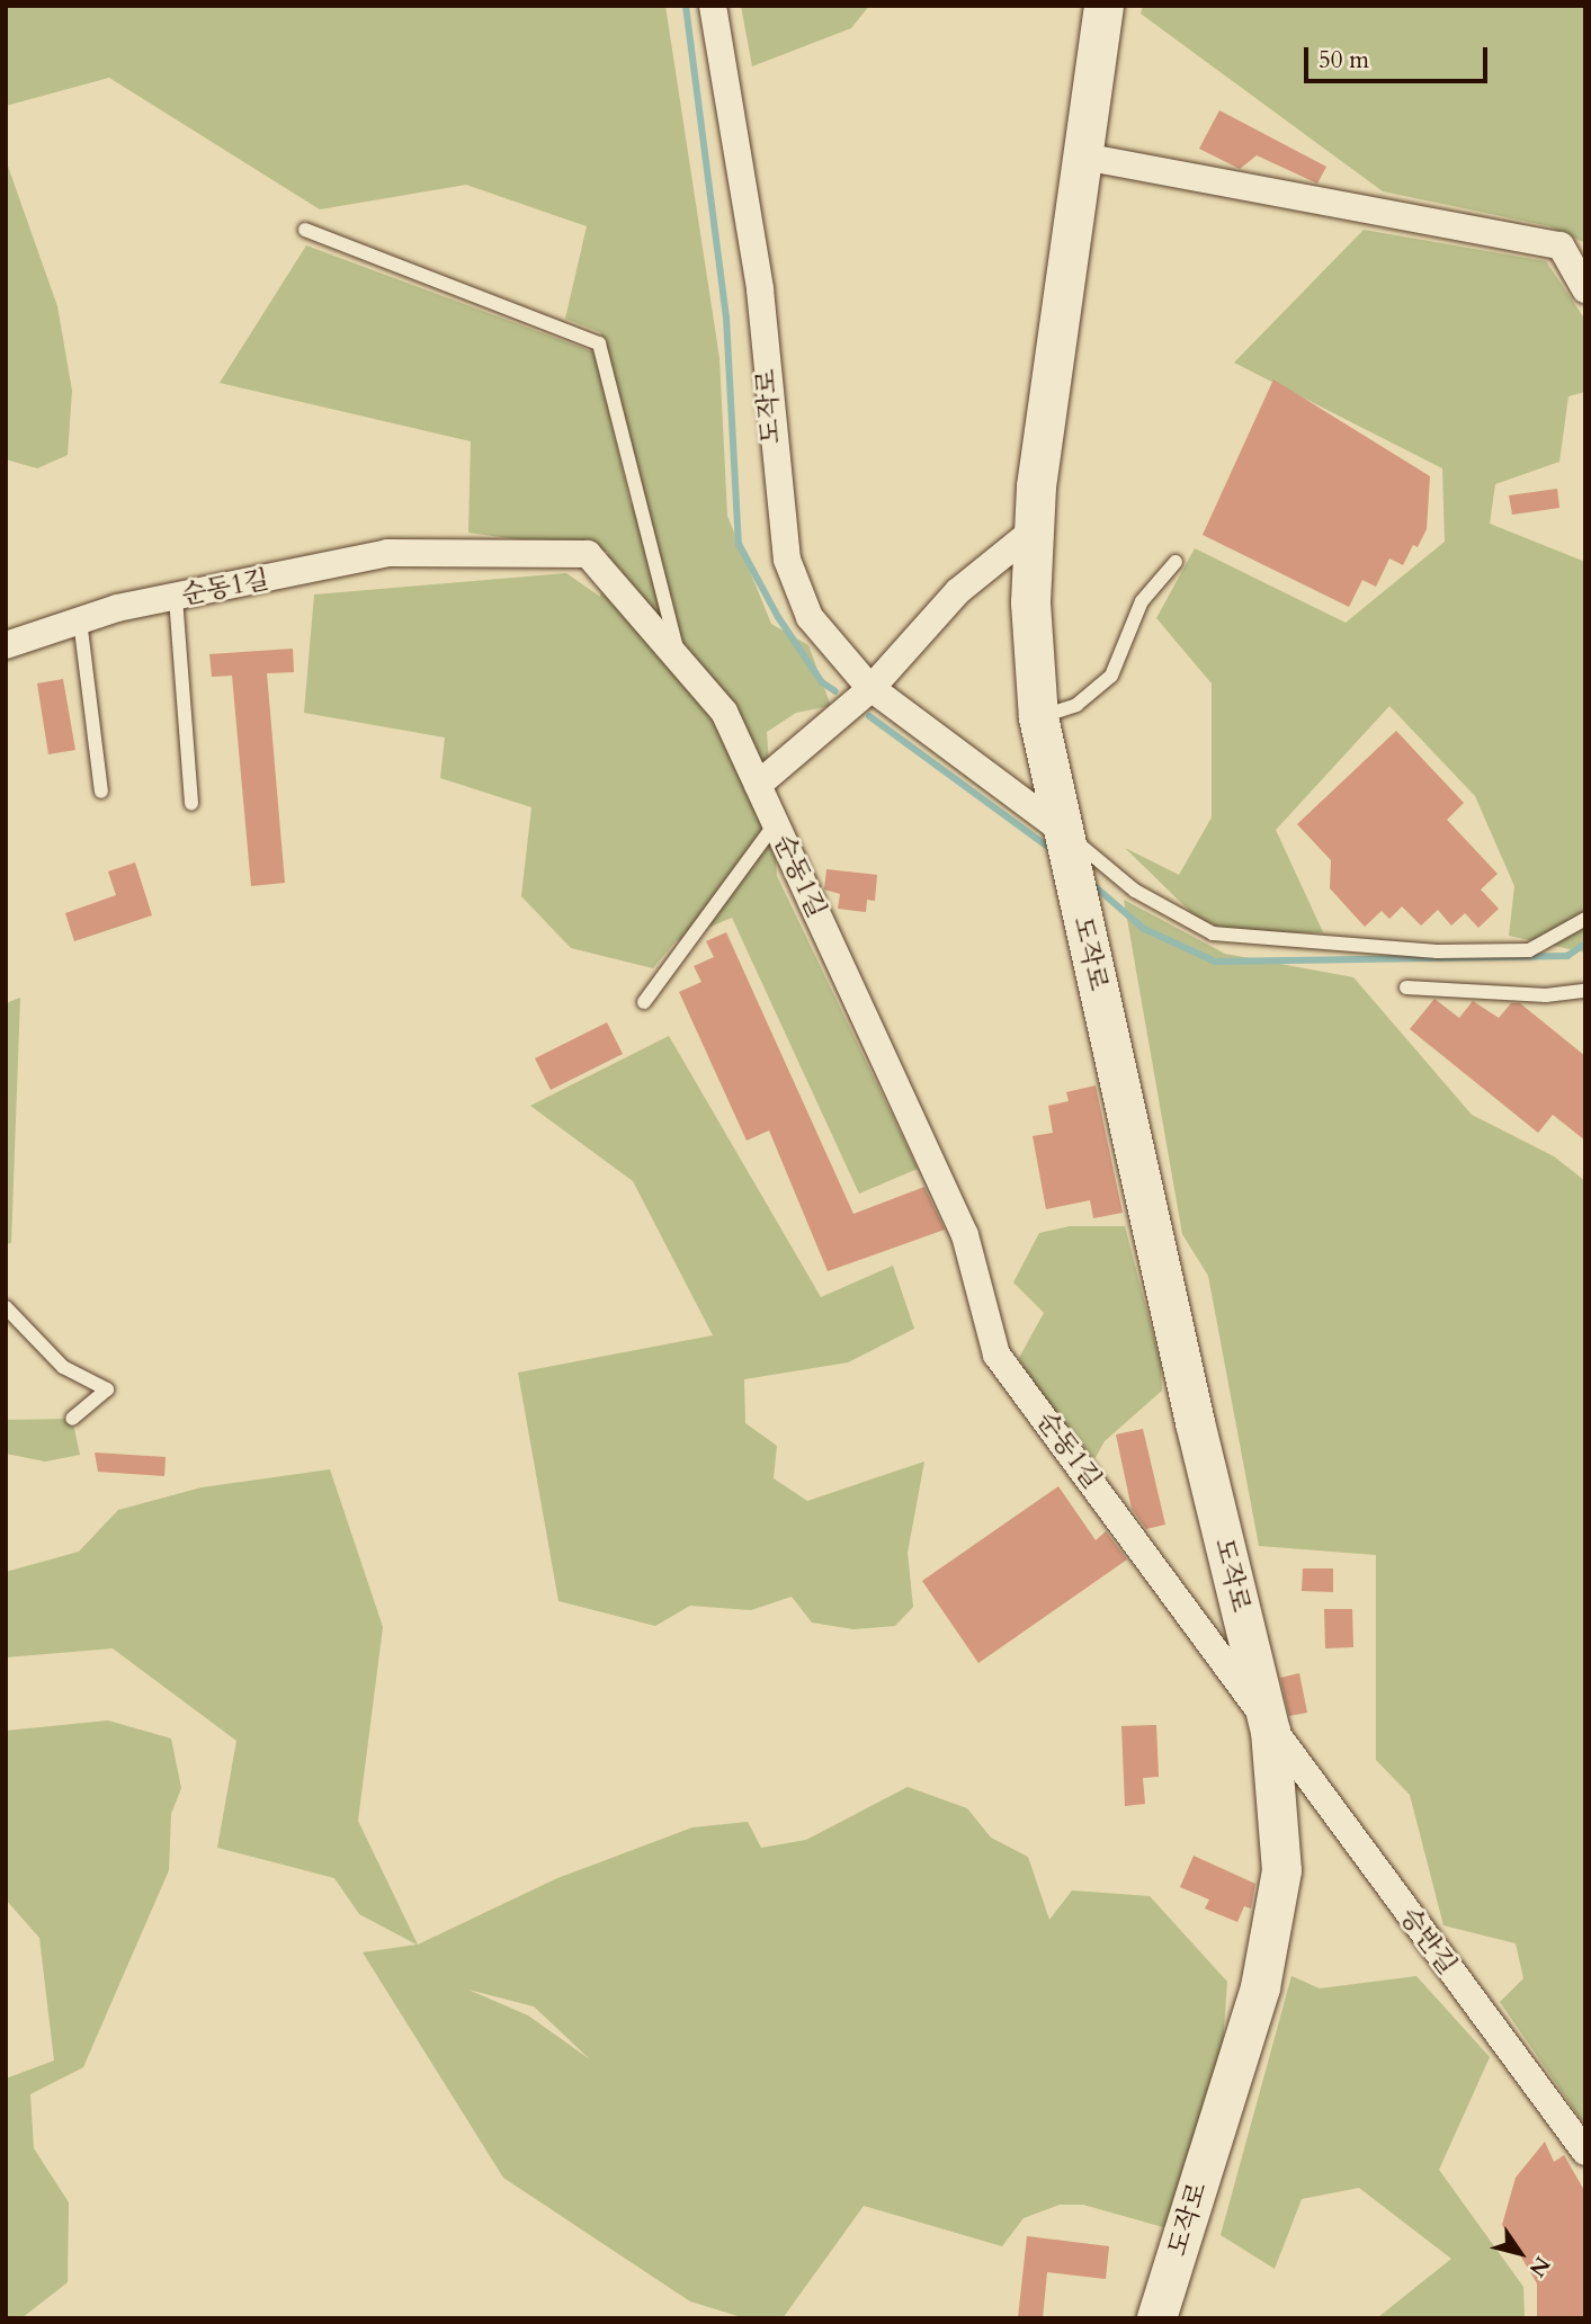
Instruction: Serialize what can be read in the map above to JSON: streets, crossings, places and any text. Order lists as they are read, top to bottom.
{
  "streets": {
    "street": ["도작로", "순동1길", "승반길"]
  },
  "crossings": [
    ["도작로", "순동1길"],
    ["도작로", "승반길"],
    ["순동1길", "승반길"]
  ],
  "scale_bar": "50 m",
  "north": "bottom right"
}
